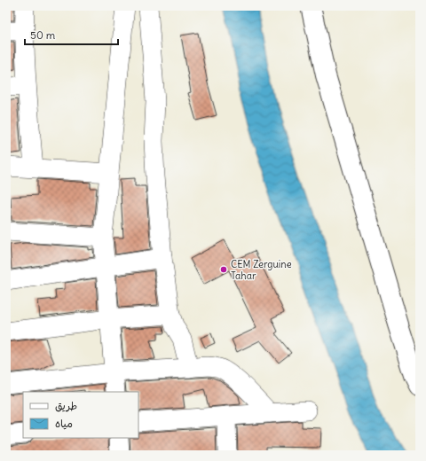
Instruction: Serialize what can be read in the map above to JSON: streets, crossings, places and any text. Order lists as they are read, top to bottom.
{
  "places": ["CEM Zerguine Tahar"],
  "legend": ["طريق", "مياه"],
  "scale_bar": "50 m"
}
